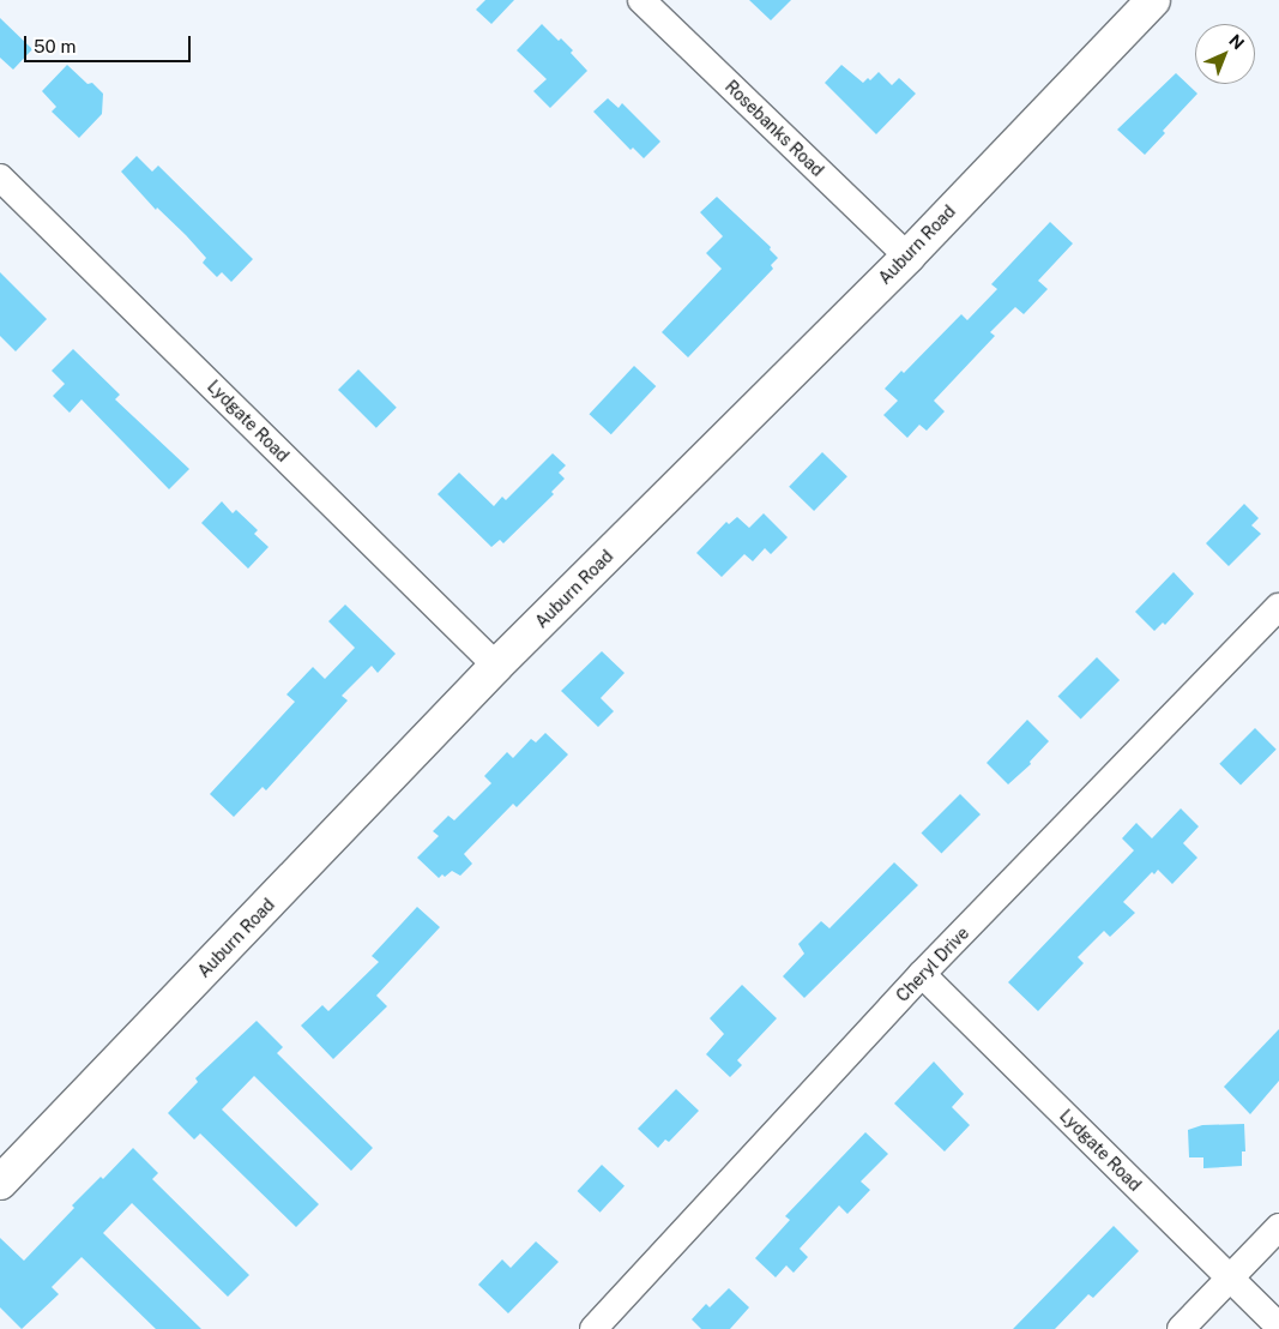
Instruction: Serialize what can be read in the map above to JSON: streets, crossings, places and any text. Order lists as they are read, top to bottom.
{
  "streets": {
    "street": [
      "Rosebanks Road",
      "Auburn Road",
      "Lydgate Road",
      "Cheryl Drive"
    ]
  },
  "crossings": [
    ["Rosebanks Road", "Auburn Road"],
    ["Auburn Road", "Lydgate Road"],
    ["Lydgate Road", "Cheryl Drive"]
  ],
  "scale_bar": "50 m",
  "north": "top right"
}
